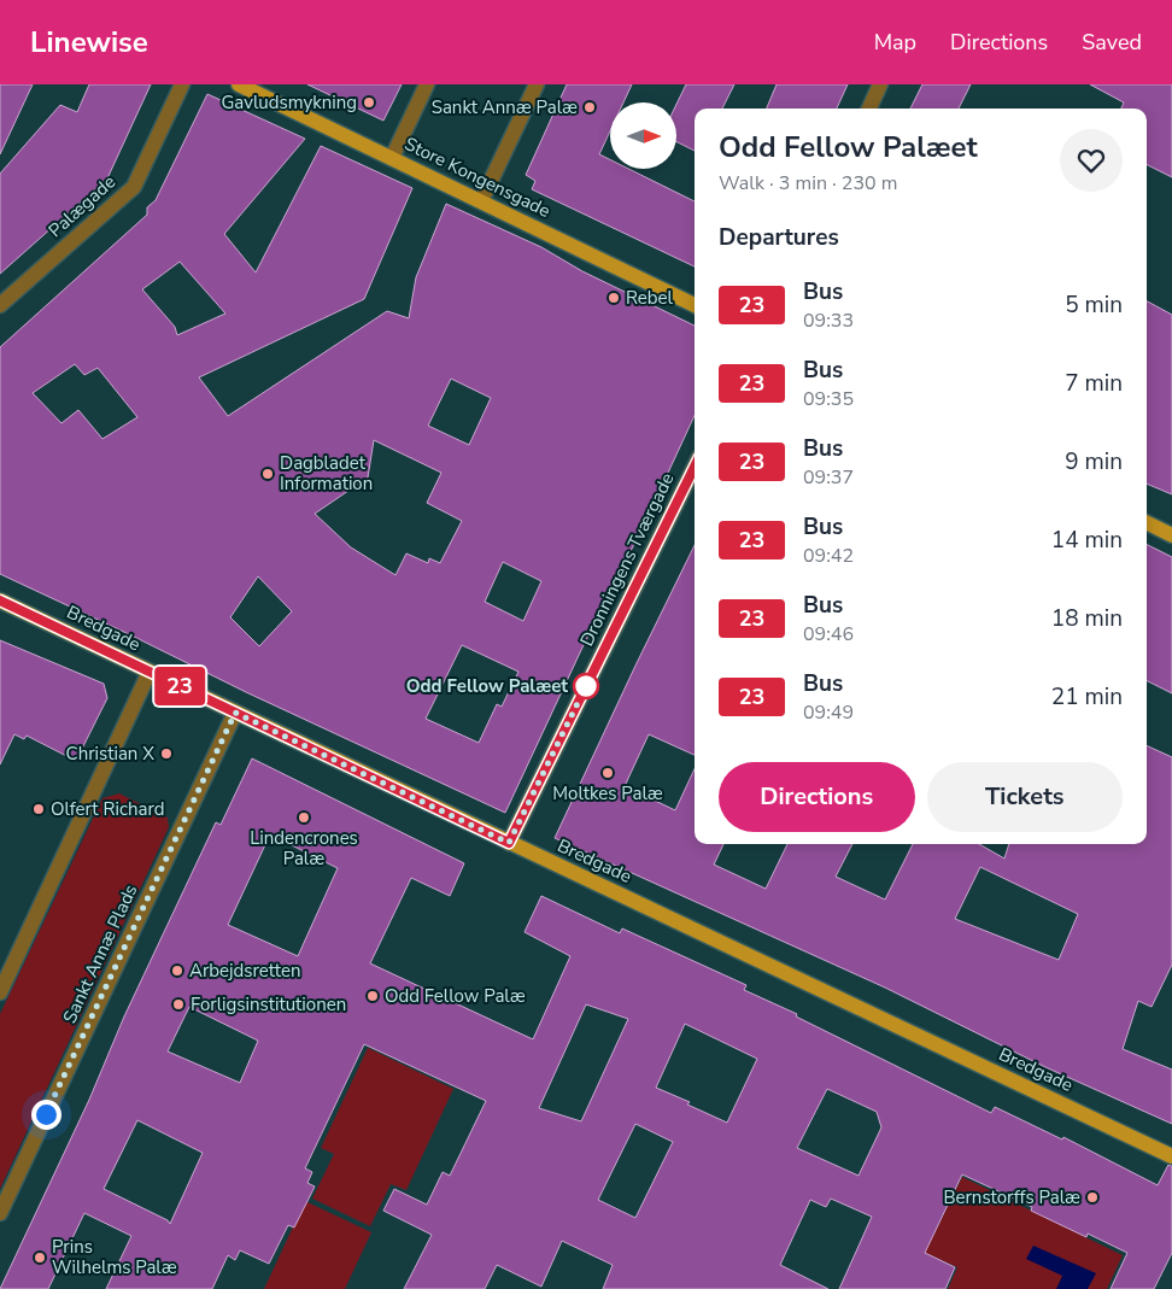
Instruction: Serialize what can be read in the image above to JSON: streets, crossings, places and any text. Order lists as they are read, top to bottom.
{
  "streets": {
    "main road": ["Store Kongensgade", "Bredgade"],
    "street": ["Palægade", "Dronningens Tværgade", "Sankt Annæ Plads"]
  },
  "crossings": [
    ["Dronningens Tværgade", "Bredgade"],
    ["Bredgade", "Sankt Annæ Plads"]
  ],
  "places": [
    "Gavludsmykning",
    "Sankt Annæ Palæ",
    "Rebel",
    "Dagbladet Information",
    "Odd Fellow Palæet",
    "Christian X",
    "Moltkes Palæ",
    "Olfert Richard",
    "Lindencrones Palæ",
    "Arbejdsretten",
    "Odd Fellow Palæ",
    "Forligsinstitutionen",
    "Bernstorffs Palæ",
    "Prins Wilhelms Palæ"
  ],
  "lines": ["bus line 23"],
  "north": "right",
  "page": {
    "header": "Linewise",
    "nav": ["Map", "Directions", "Saved"],
    "on_map": "23",
    "heading": [
      ["Odd Fellow Palæet", "Walk · 3 min · 230 m"],
      "Departures"
    ],
    "list": [
      {
        "mark": "23",
        "name": "Bus",
        "note": "09:33",
        "value": "5 min"
      },
      {
        "mark": "23",
        "name": "Bus",
        "note": "09:35",
        "value": "7 min"
      },
      {
        "mark": "23",
        "name": "Bus",
        "note": "09:37",
        "value": "9 min"
      },
      {
        "mark": "23",
        "name": "Bus",
        "note": "09:42",
        "value": "14 min"
      },
      {
        "mark": "23",
        "name": "Bus",
        "note": "09:46",
        "value": "18 min"
      },
      {
        "mark": "23",
        "name": "Bus",
        "note": "09:49",
        "value": "21 min"
      }
    ],
    "buttons": ["Directions", "Tickets"]
  }
}
